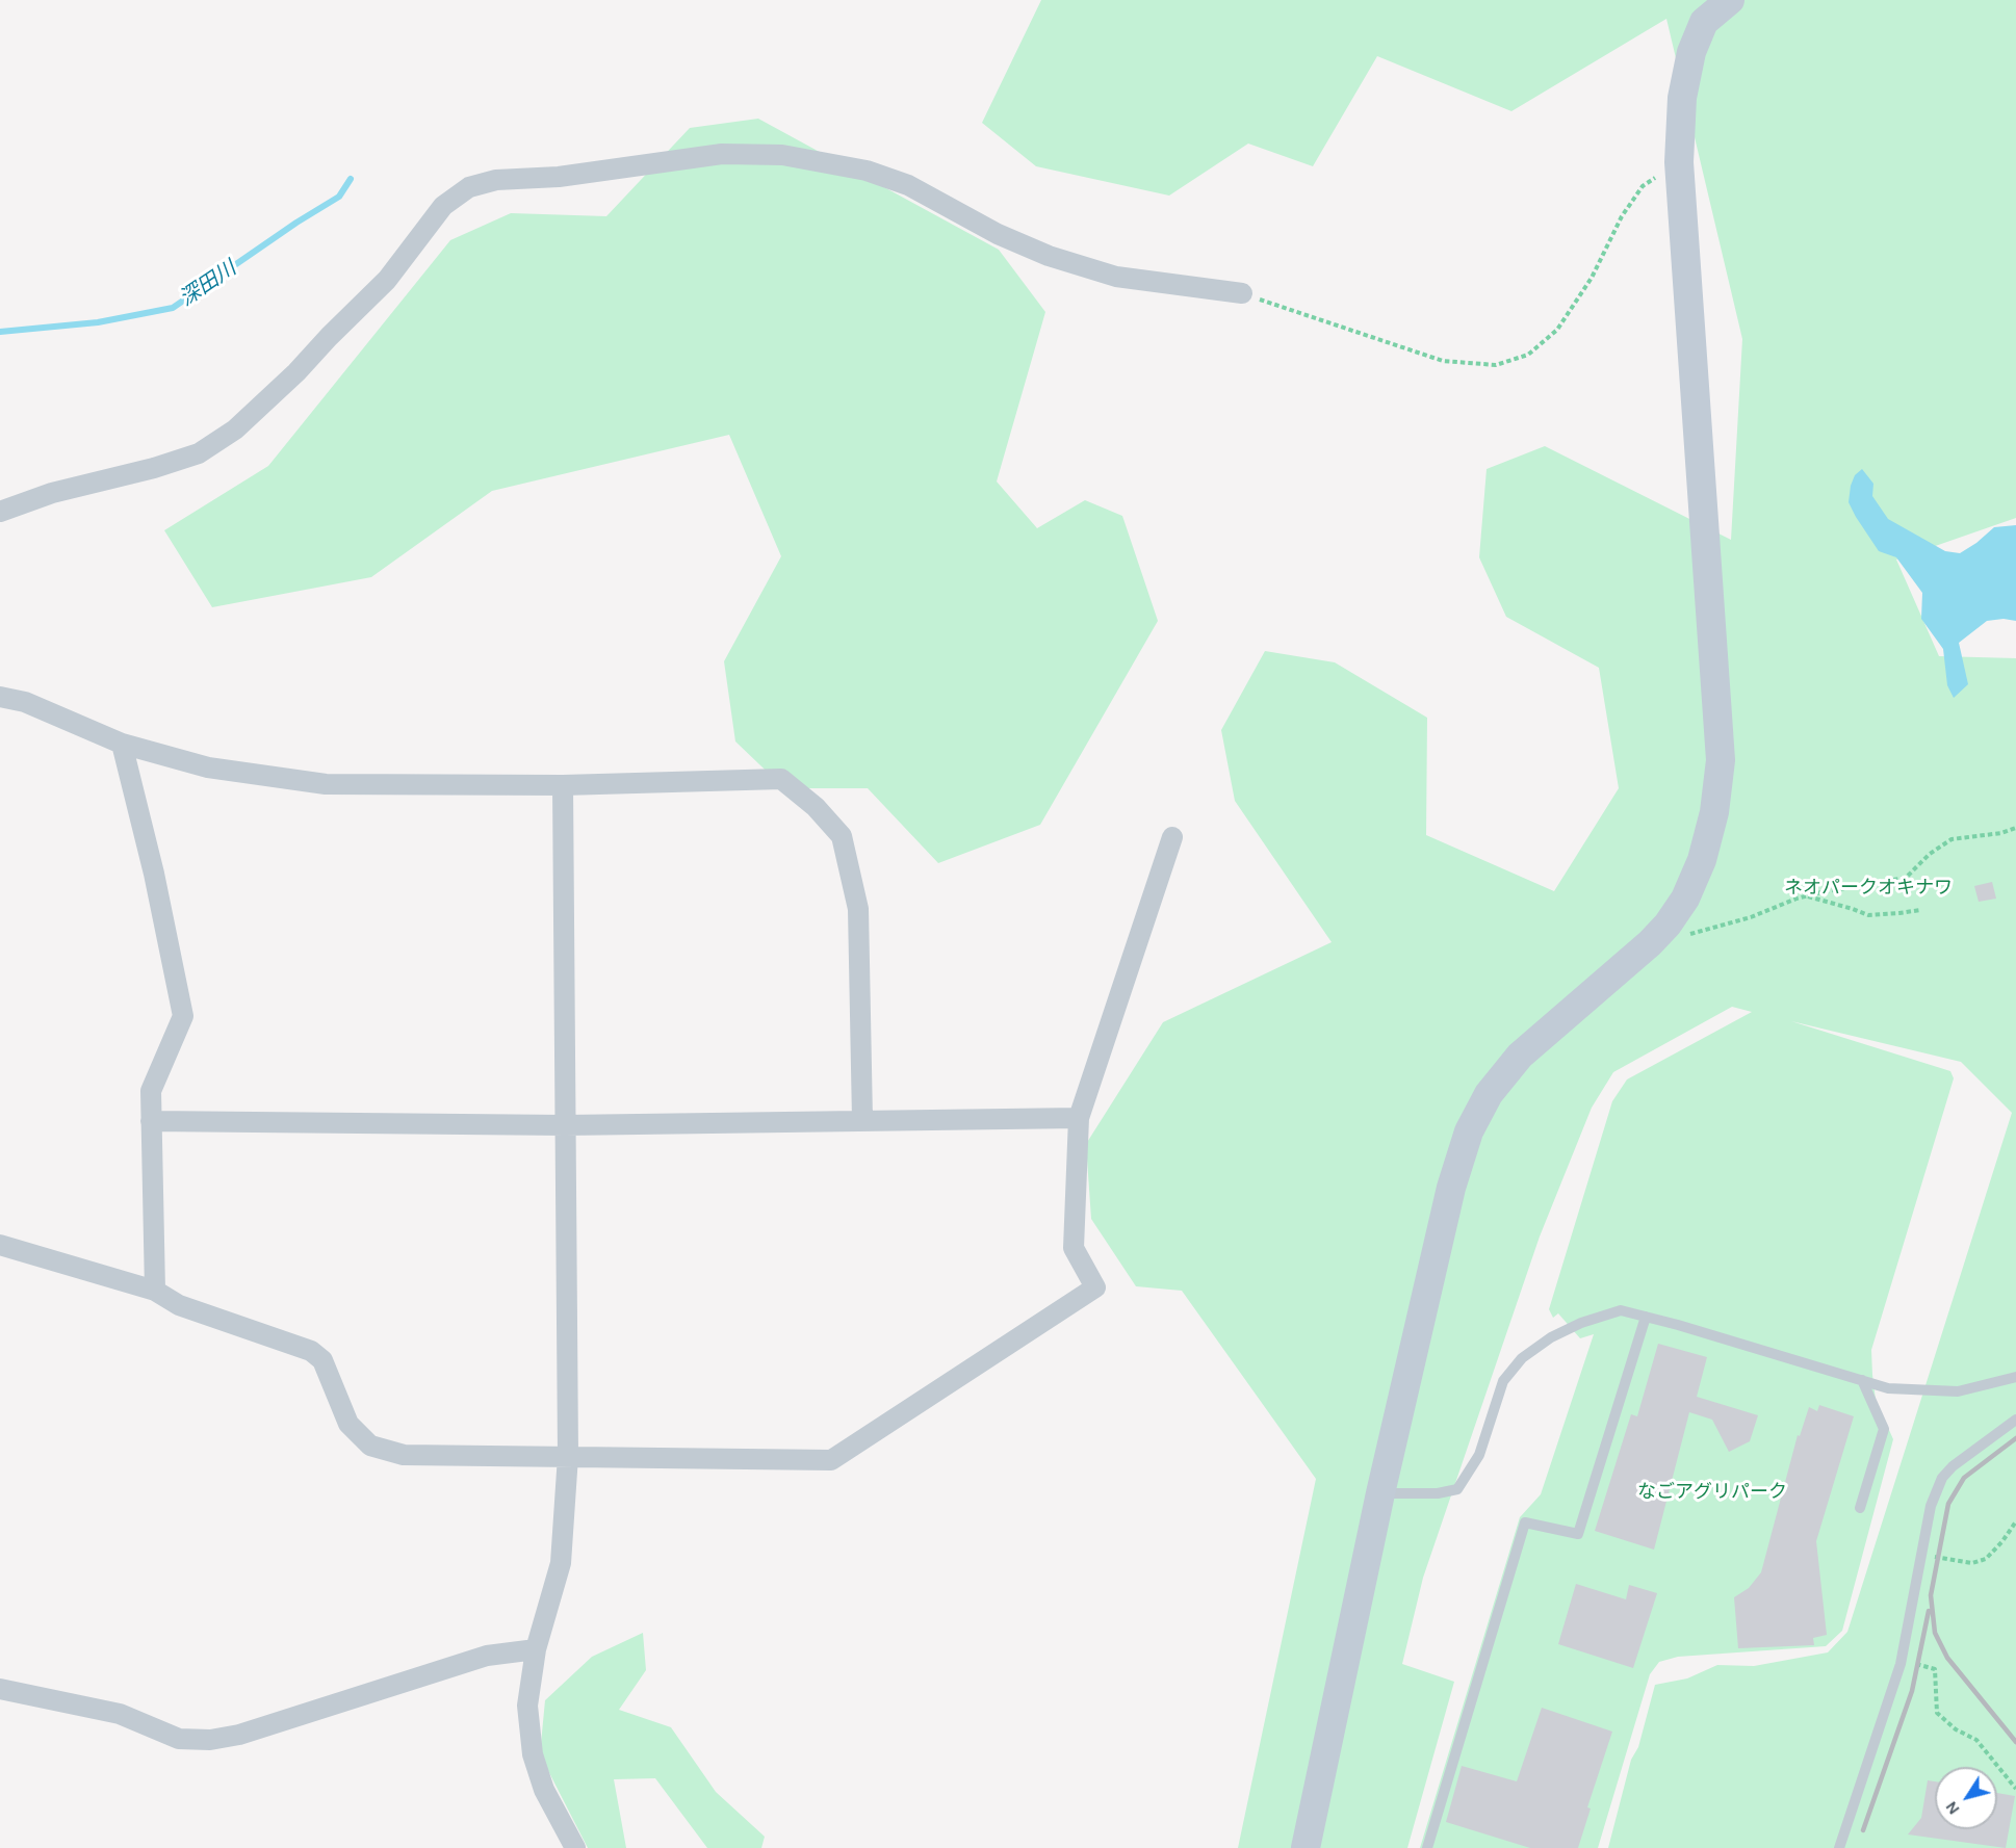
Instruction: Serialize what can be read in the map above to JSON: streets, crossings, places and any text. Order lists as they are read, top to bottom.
{
  "water": ["深田川"],
  "parks": ["ネオパークオキナワ", "なごアグリパーク"],
  "north": "bottom left"
}
